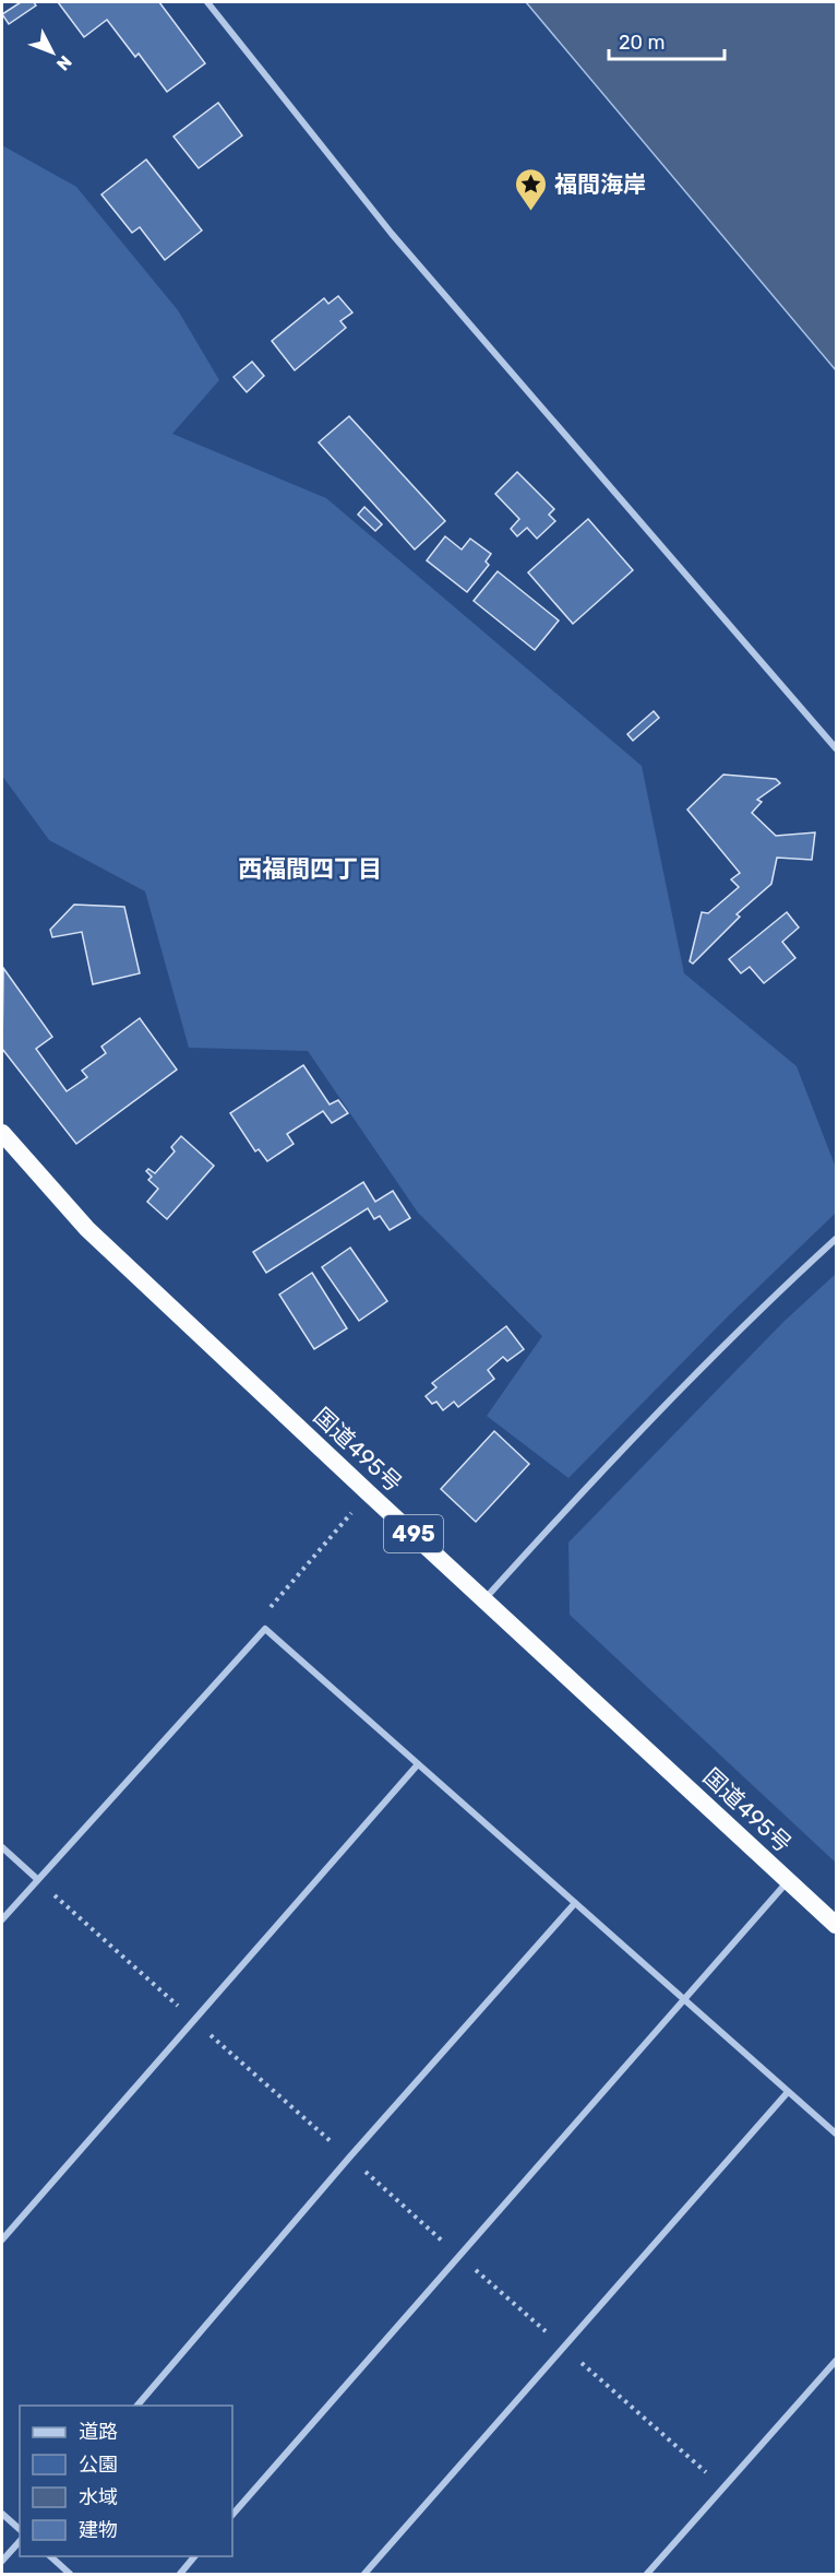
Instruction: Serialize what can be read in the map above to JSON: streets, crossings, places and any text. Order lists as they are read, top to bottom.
{
  "streets": {
    "highway": ["国道495号", "495"]
  },
  "districts": ["西福間四丁目"],
  "places": {
    "place": ["福間海岸"]
  },
  "legend": [
    "道路",
    "公園",
    "水域",
    "建物"
  ],
  "scale_bar": "20 m",
  "north": "bottom right"
}
